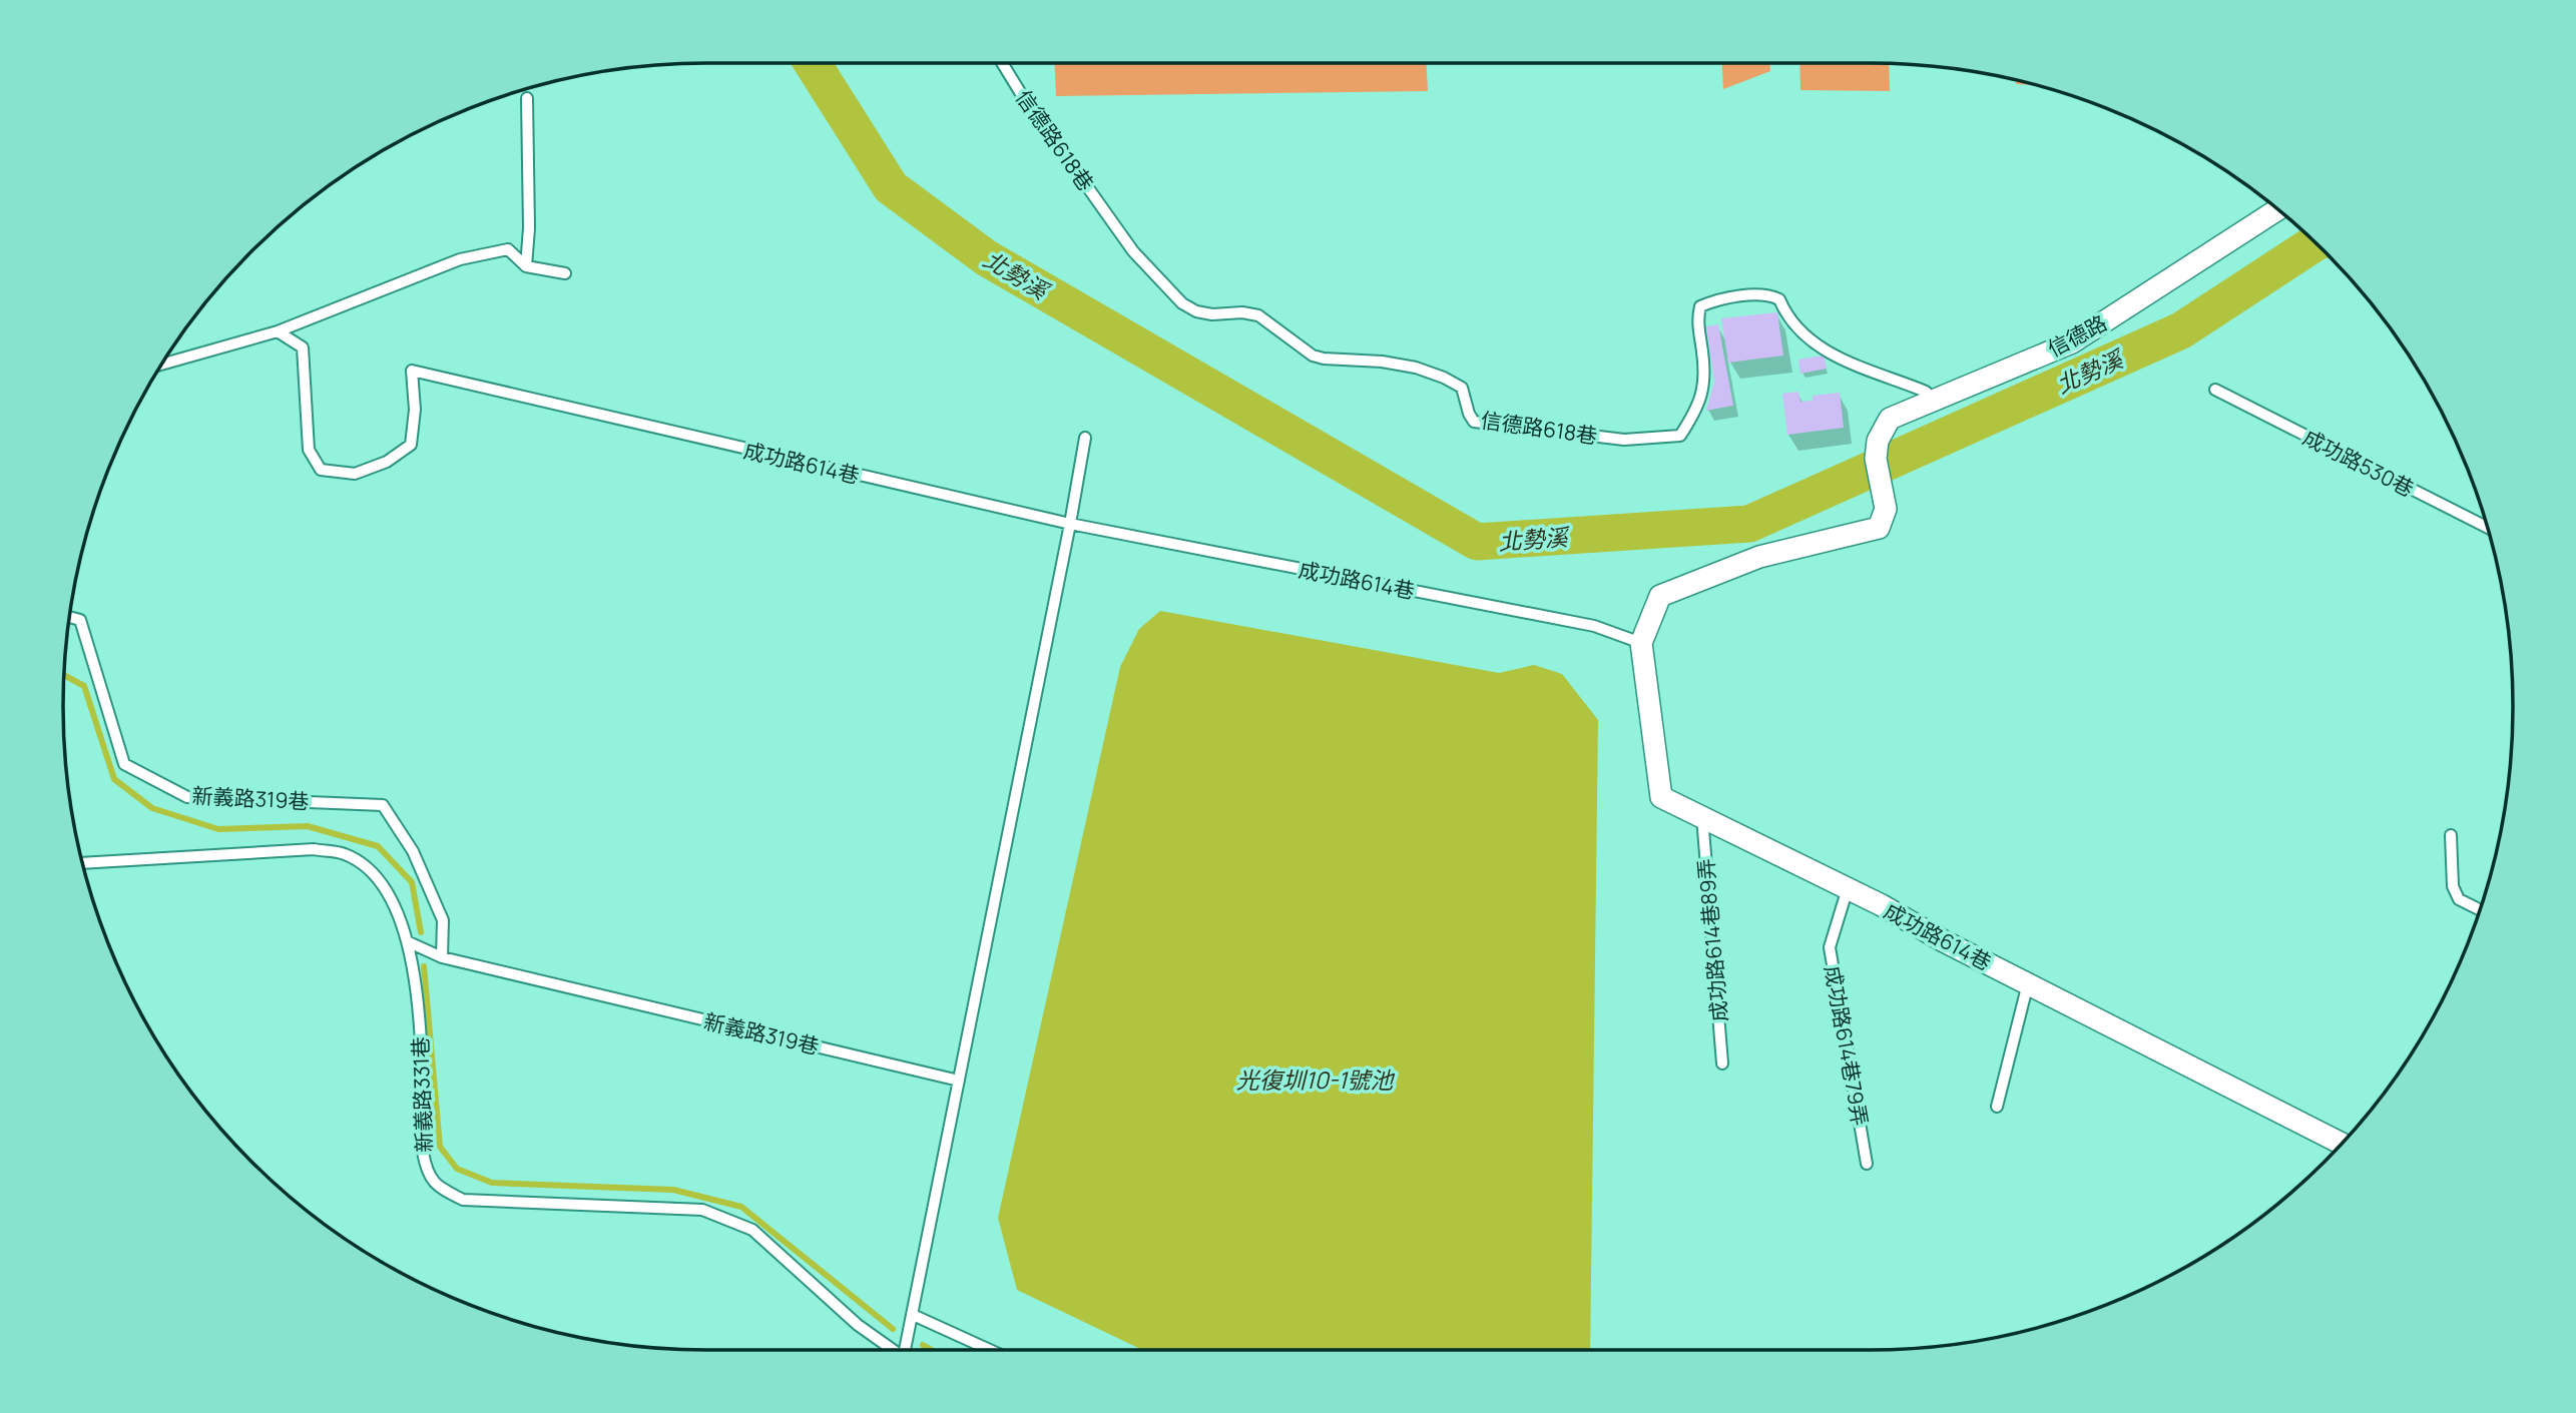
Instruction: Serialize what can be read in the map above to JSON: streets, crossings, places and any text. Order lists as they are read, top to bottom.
{
  "streets": {
    "street": ["信德路", "成功路614巷"],
    "lane": [
      "信德路618巷",
      "成功路530巷",
      "新義路319巷",
      "成功路614巷89弄",
      "成功路614巷79弄",
      "新義路331巷"
    ]
  },
  "crossings": [
    ["信德路618巷", "信德路"],
    ["信德路", "成功路614巷"],
    ["成功路614巷", "成功路614巷89弄"],
    ["成功路614巷", "成功路614巷79弄"],
    ["新義路319巷", "新義路331巷"]
  ],
  "water": ["北勢溪", "光復圳10-1號池"]
}
